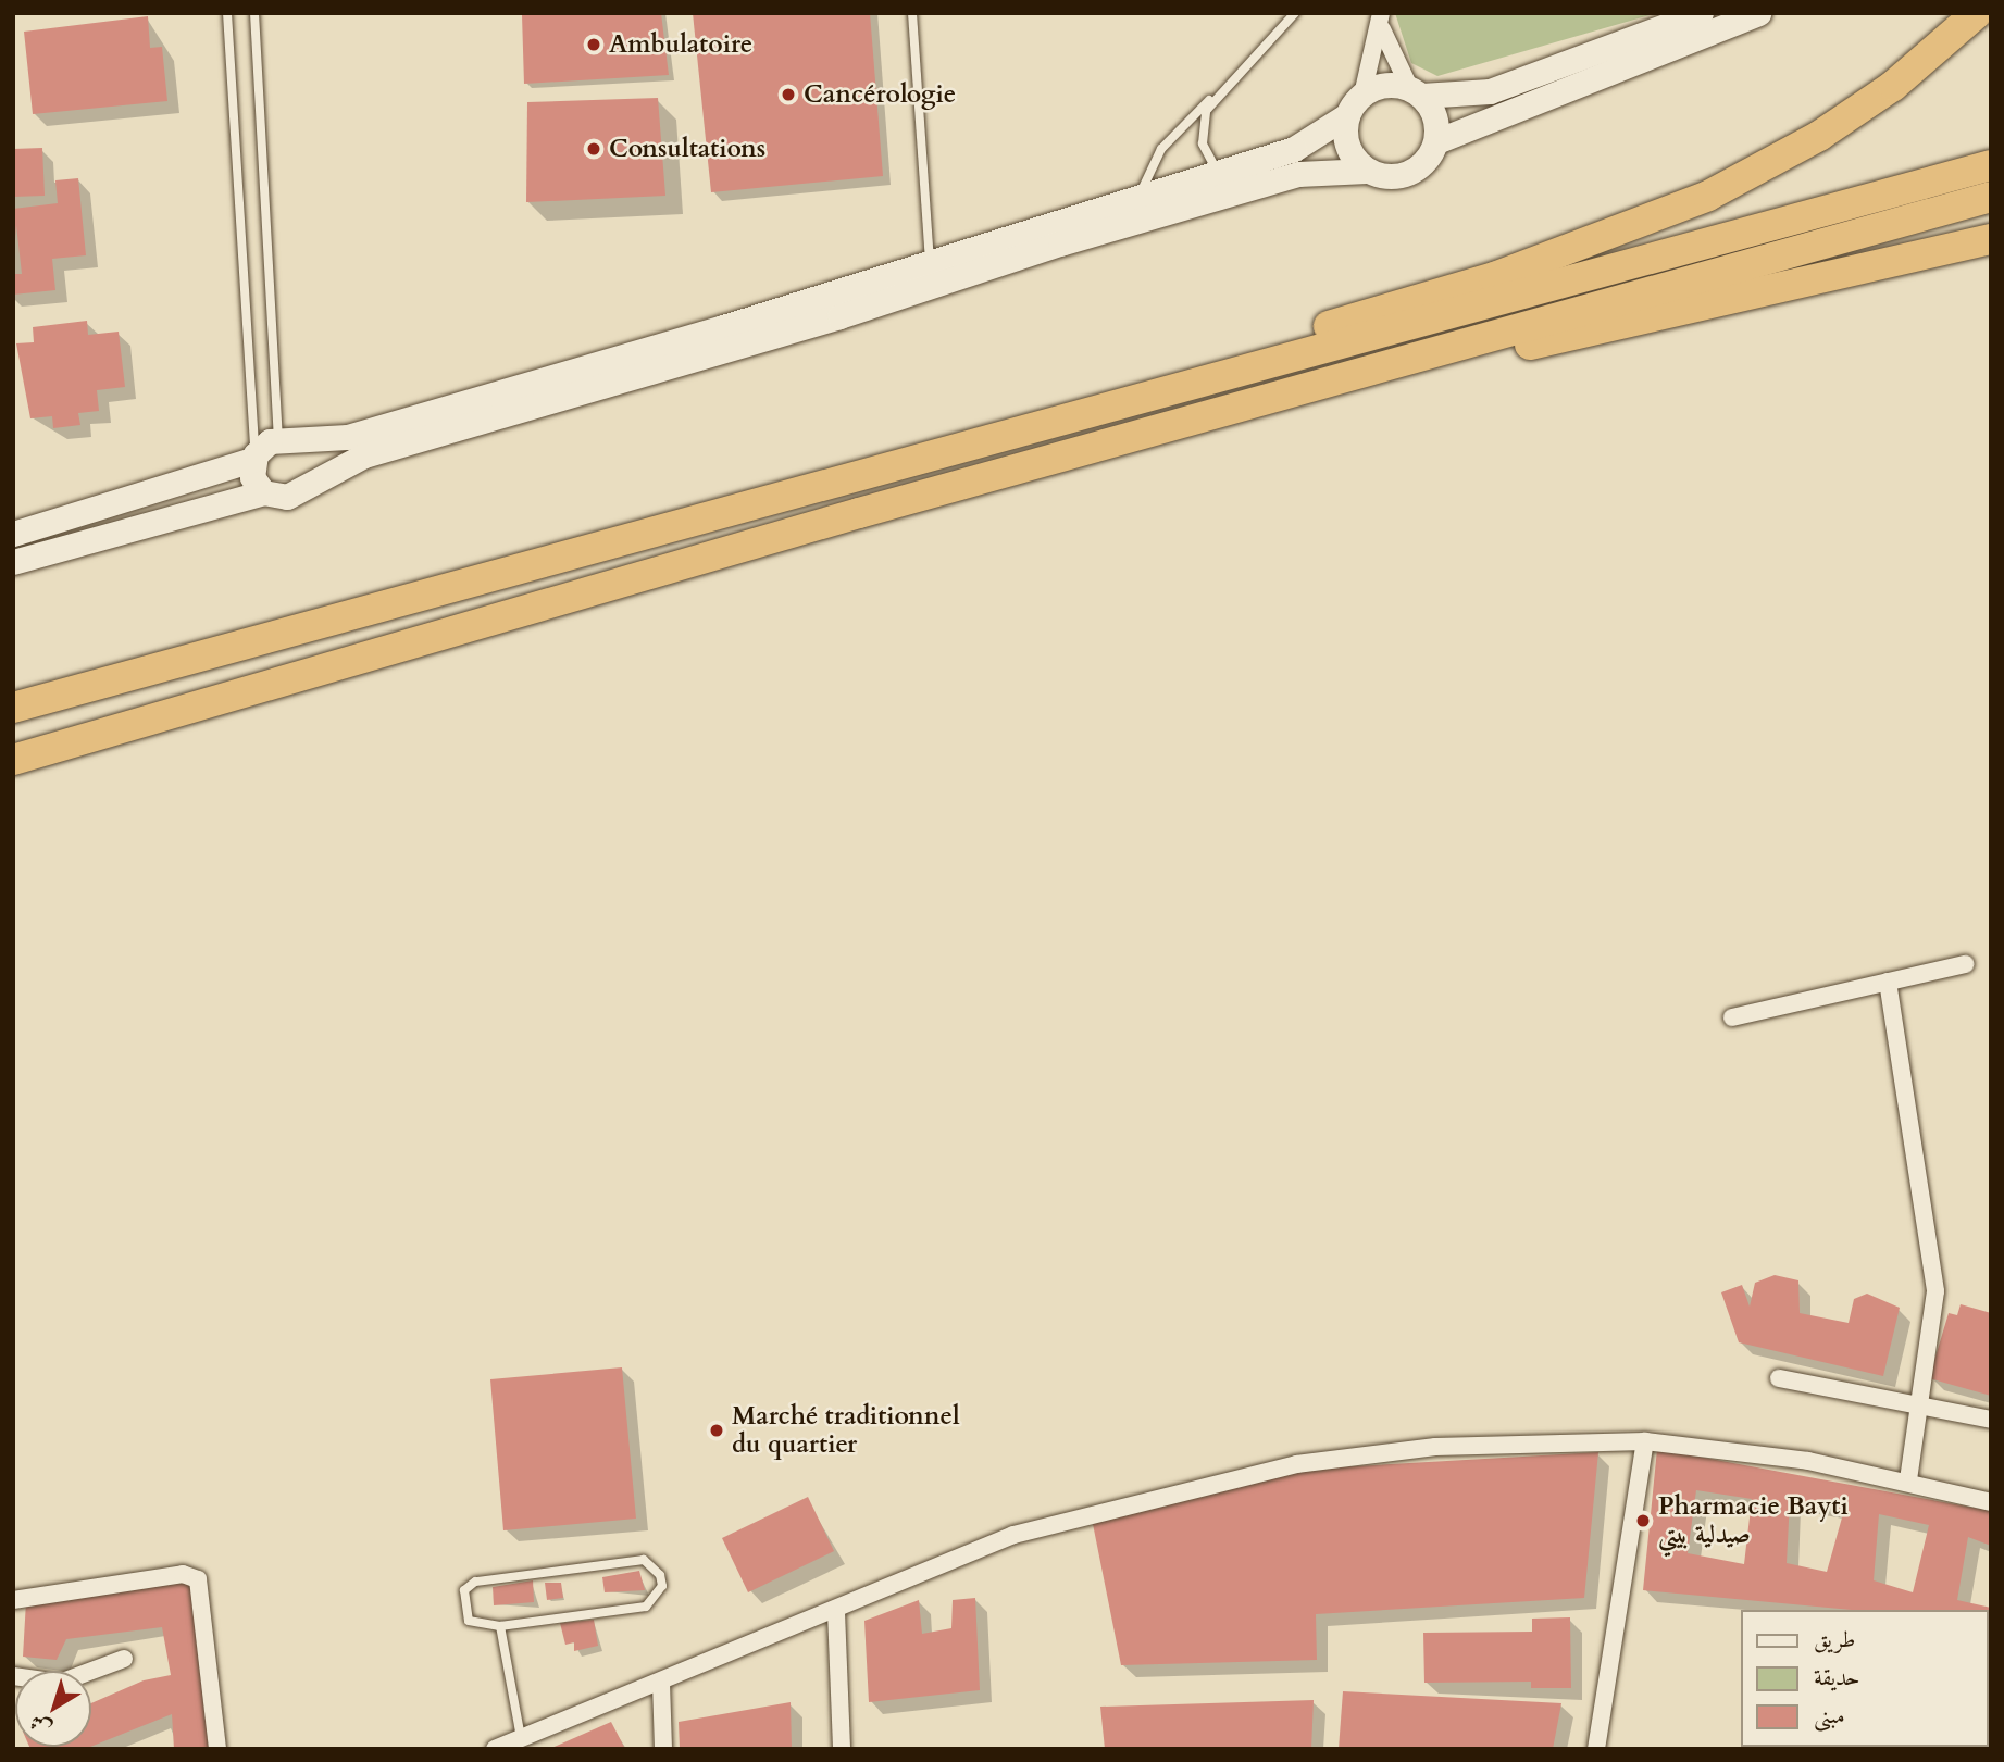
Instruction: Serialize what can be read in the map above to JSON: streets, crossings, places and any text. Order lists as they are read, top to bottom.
{
  "places": [
    "Ambulatoire",
    "Cancérologie",
    "Consultations",
    "Marché traditionnel du quartier",
    "Pharmacie Bayti صيدلية بيتي"
  ],
  "legend": ["طريق", "حديقة", "مبنى"],
  "north": "bottom left"
}
